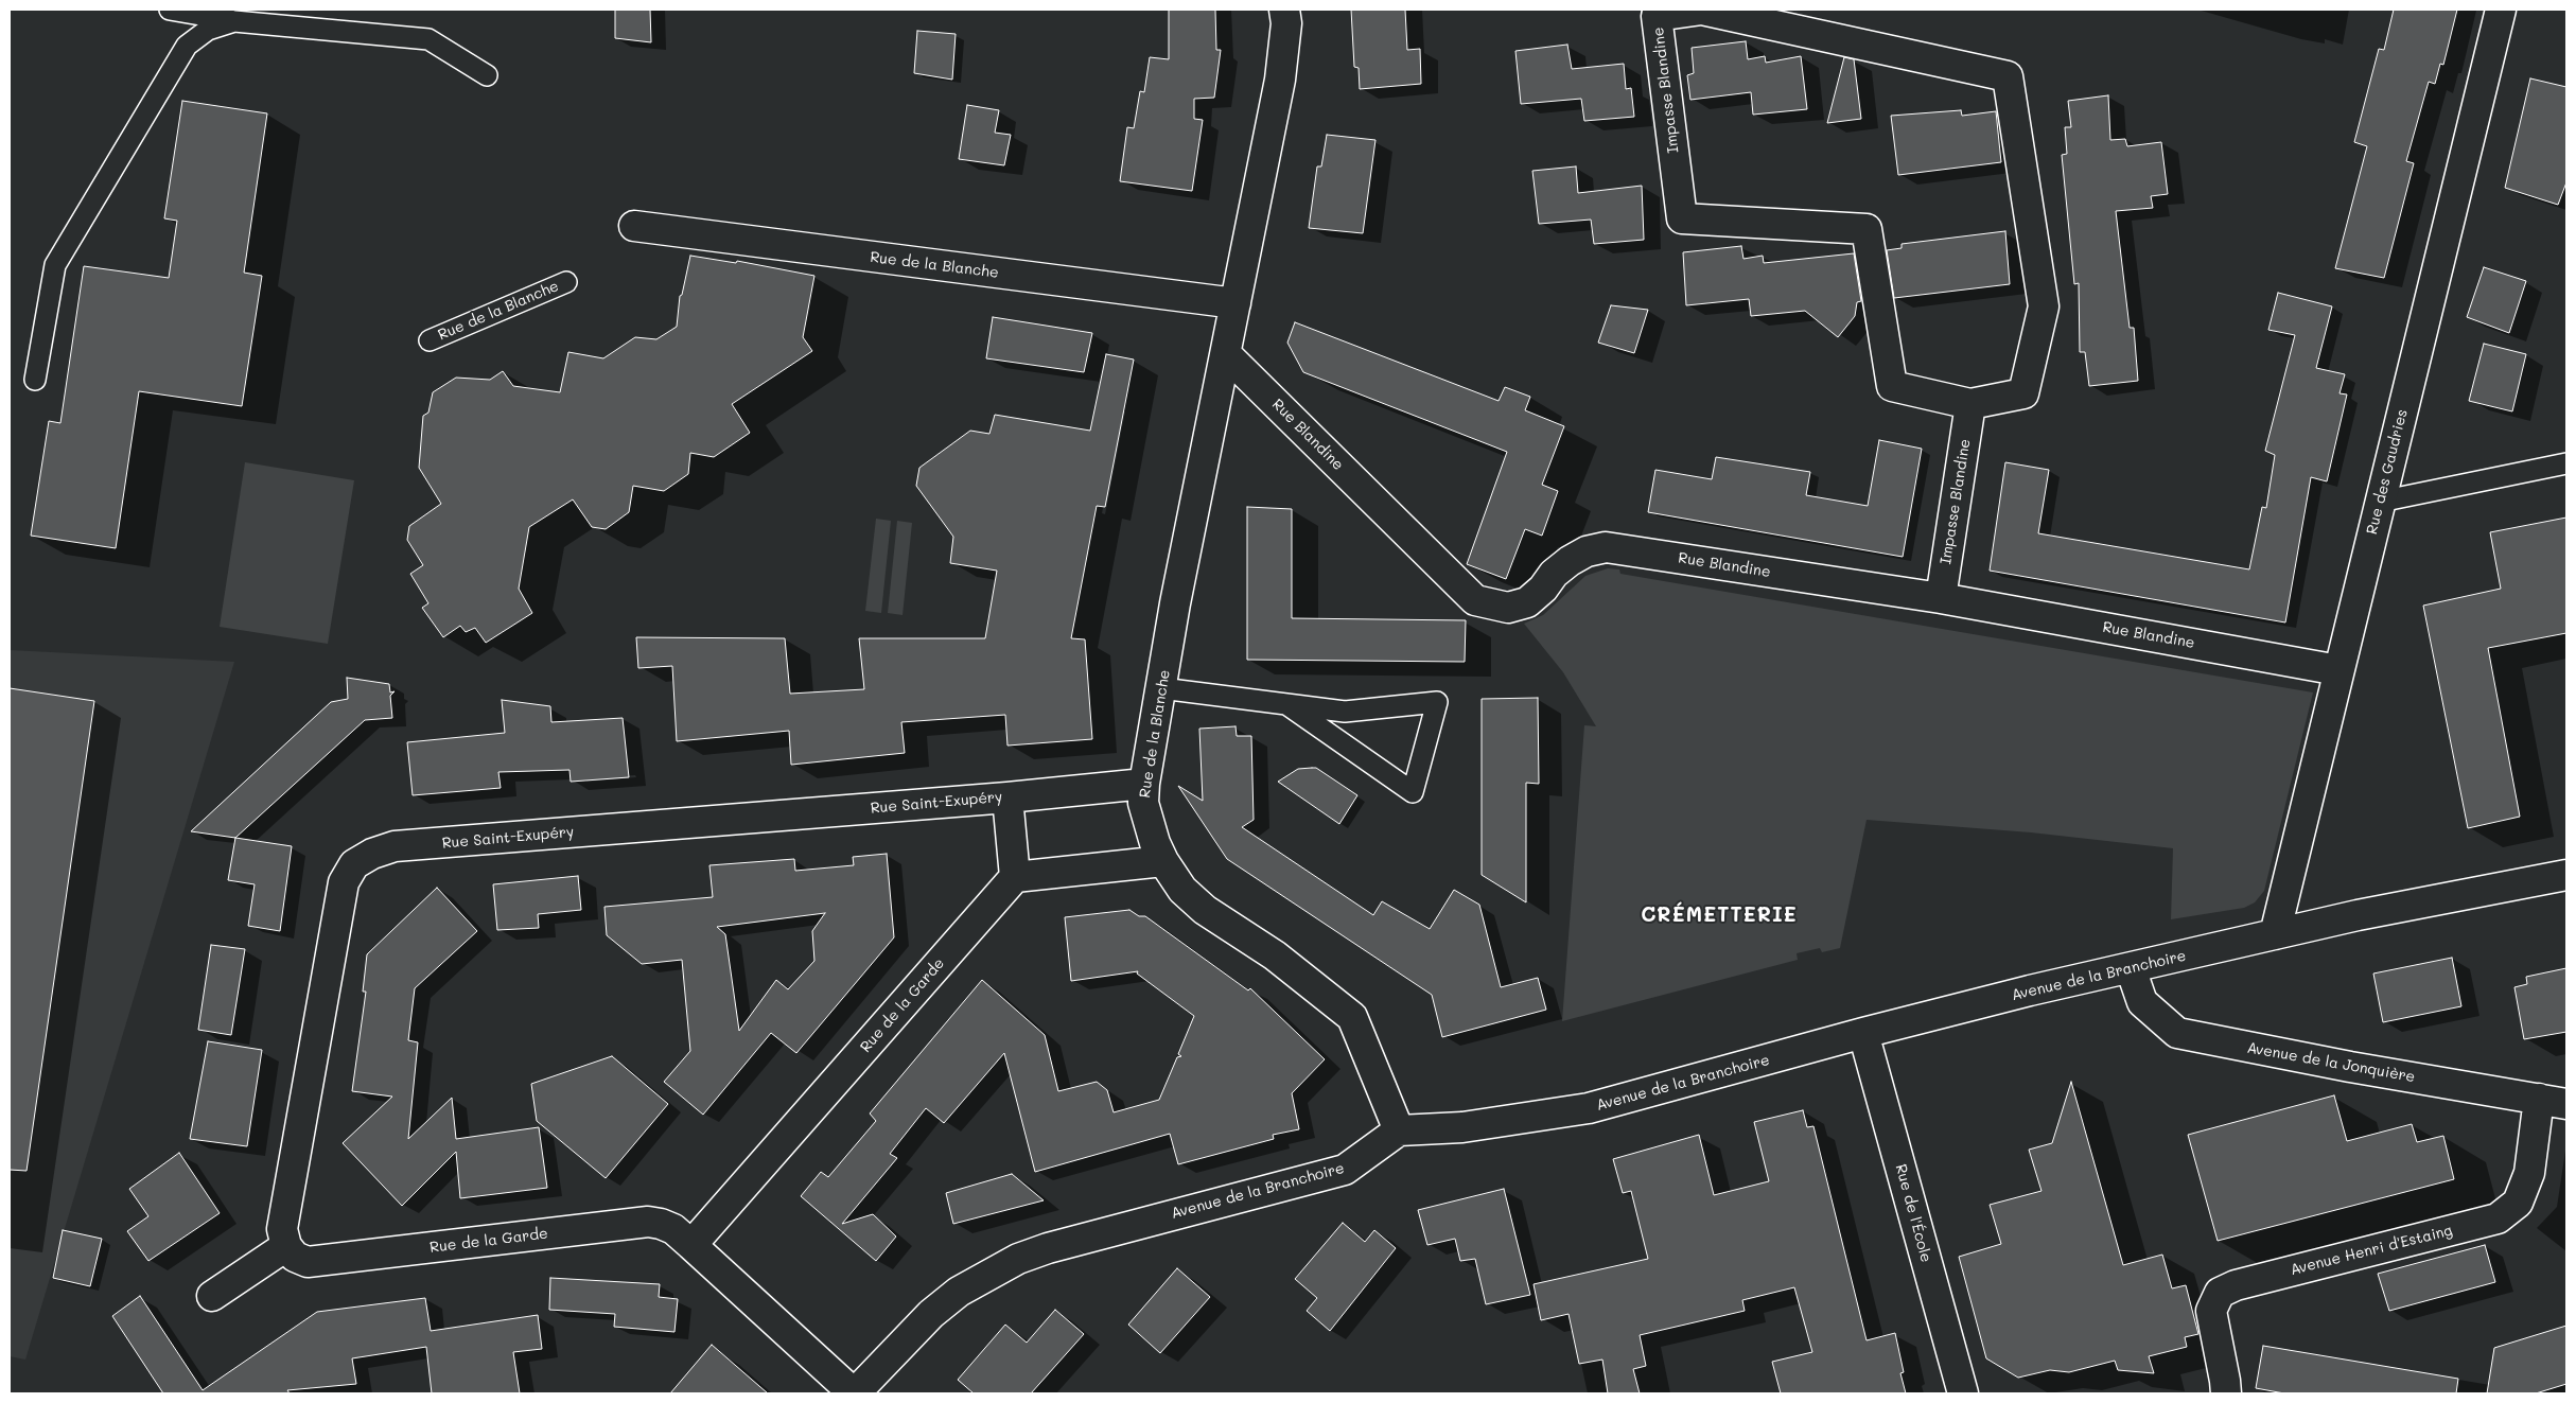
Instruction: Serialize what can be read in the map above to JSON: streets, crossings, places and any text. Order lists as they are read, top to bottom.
{
  "streets": {
    "street": [
      "Impasse Blandine",
      "Rue de la Blanche",
      "Rue Blandine",
      "Rue des Gaudries",
      "Rue Saint-Exupéry",
      "Avenue de la Branchoire",
      "Rue de la Garde",
      "Avenue de la Jonquière",
      "Rue de l'École",
      "Avenue Henri d'Estaing"
    ]
  },
  "crossings": [
    ["Impasse Blandine", "Rue Blandine"],
    ["Rue de la Blanche", "Rue Blandine"],
    ["Rue de la Blanche", "Rue Saint-Exupéry"],
    ["Rue de la Blanche", "Avenue de la Branchoire"],
    ["Rue Blandine", "Rue des Gaudries"],
    ["Rue des Gaudries", "Avenue de la Branchoire"],
    ["Rue Saint-Exupéry", "Rue de la Garde"],
    ["Avenue de la Branchoire", "Rue de la Garde"],
    ["Avenue de la Branchoire", "Avenue de la Jonquière"],
    ["Avenue de la Branchoire", "Rue de l'École"],
    ["Avenue de la Jonquière", "Avenue Henri d'Estaing"]
  ],
  "districts": ["CRÉMETTERIE"]
}
